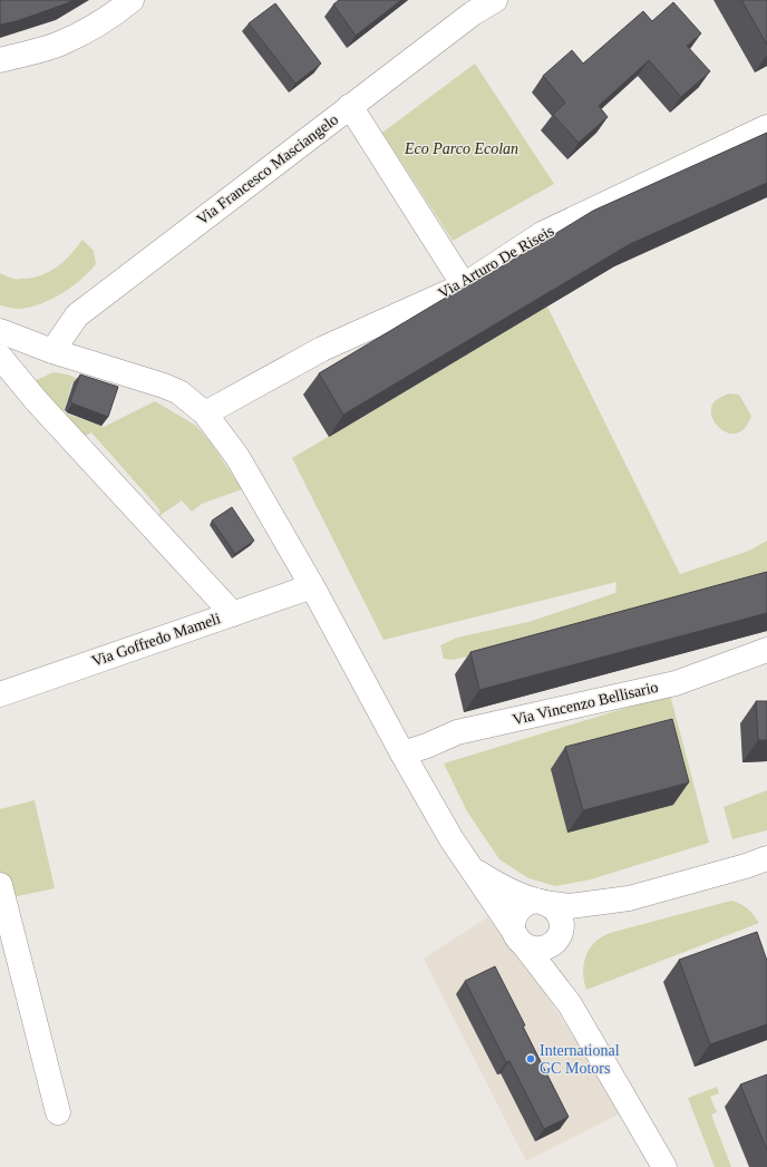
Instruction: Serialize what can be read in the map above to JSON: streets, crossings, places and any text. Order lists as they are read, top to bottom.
{
  "streets": {
    "street": [
      "Via Francesco Masciangelo",
      "Via Arturo De Riseis",
      "Via Goffredo Mameli",
      "Via Vincenzo Bellisario"
    ]
  },
  "parks": ["Eco Parco Ecolan"],
  "places": ["International GC Motors"]
}
